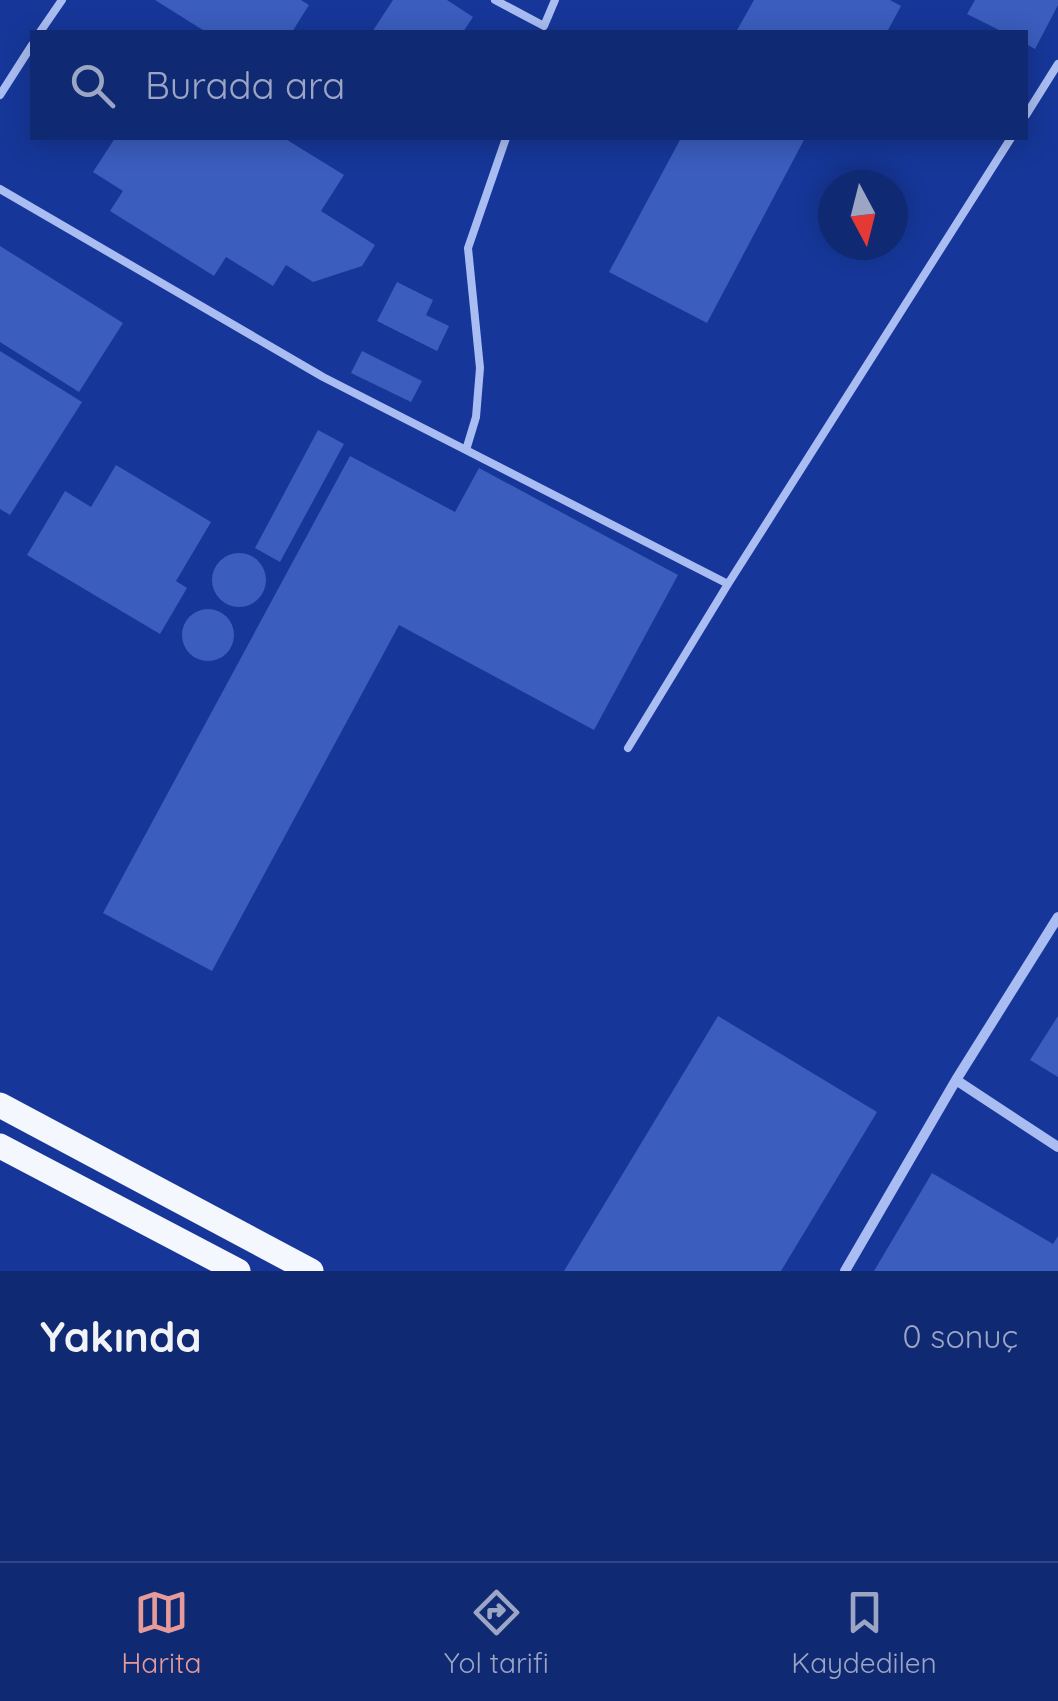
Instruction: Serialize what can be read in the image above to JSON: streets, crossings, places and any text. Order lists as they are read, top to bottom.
{
  "north": "bottom",
  "page": {
    "search": "Burada ara",
    "heading": ["Yakında", "0 sonuç"],
    "nav": ["Harita", "Yol tarifi", "Kaydedilen"]
  }
}
